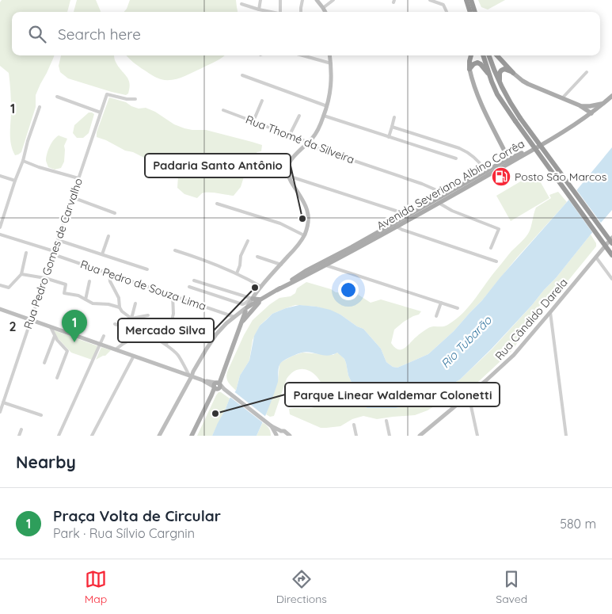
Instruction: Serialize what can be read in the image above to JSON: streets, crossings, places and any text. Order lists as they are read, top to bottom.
{
  "streets": {
    "main road": ["Avenida Severiano Albino Corrêa"],
    "street": [
      "Rua Thomé da Silveira",
      "Rua Pedro Gomes de Carvalho",
      "Rua Pedro de Souza Lima",
      "Rua Cândido Darela"
    ]
  },
  "crossings": [
    ["Rua Thomé da Silveira", "Avenida Severiano Albino Corrêa"],
    ["Rua Pedro Gomes de Carvalho", "Rua Pedro de Souza Lima"]
  ],
  "water": ["Rio Tubarão"],
  "places": {
    "fuel station": ["Posto São Marcos"],
    "other": ["Padaria Santo Antônio", "Mercado Silva", "Parque Linear Waldemar Colonetti"]
  },
  "page": {
    "search": "Search here",
    "pins": "1",
    "heading": "Nearby",
    "list": [
      {
        "mark": "1",
        "name": "Praça Volta de Circular",
        "note": "Park · Rua Sílvio Cargnin",
        "value": "580 m"
      }
    ],
    "nav": ["Map", "Directions", "Saved"]
  },
  "grid": {
    "rows": ["1", "2"]
  }
}
